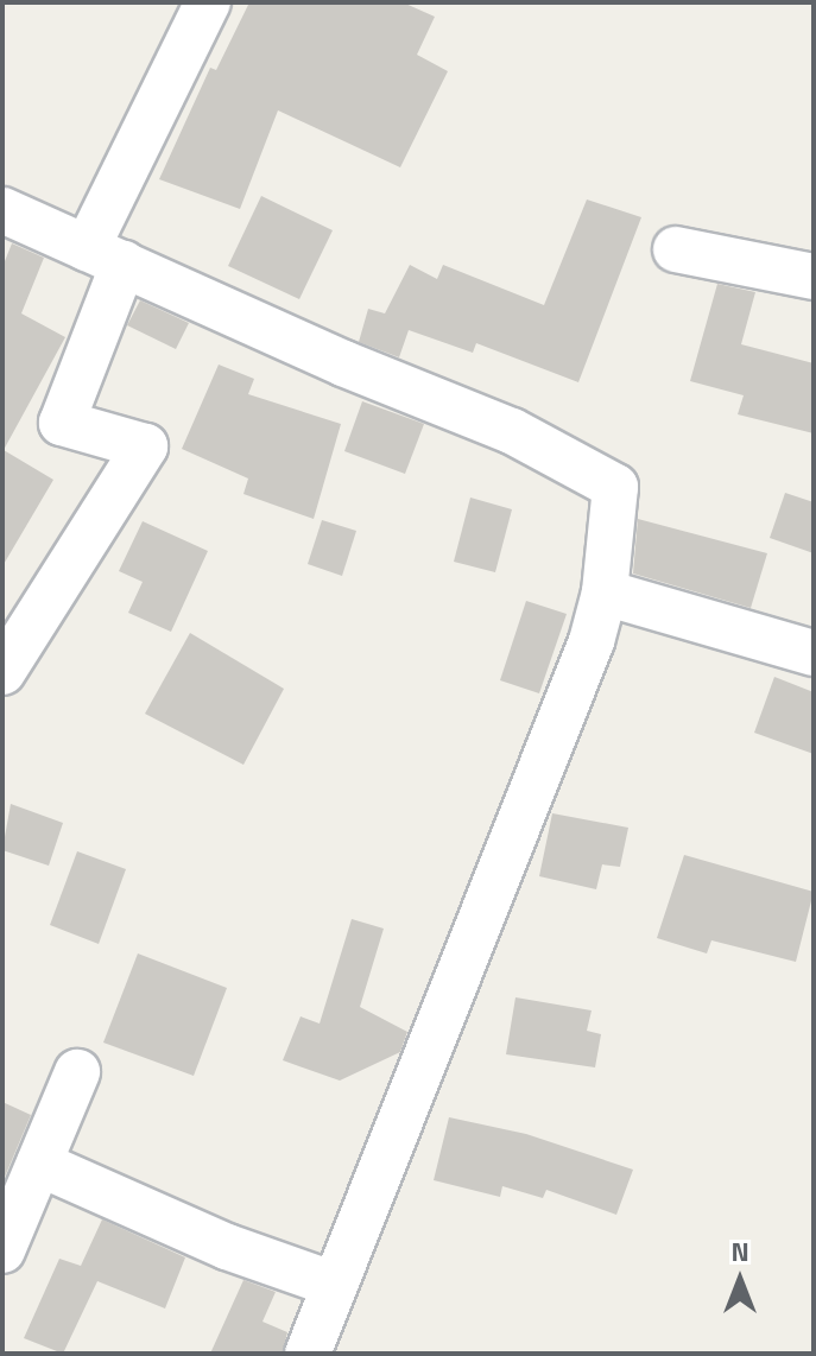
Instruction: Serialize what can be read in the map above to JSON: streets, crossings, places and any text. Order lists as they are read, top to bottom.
{
  "north": "top"
}
